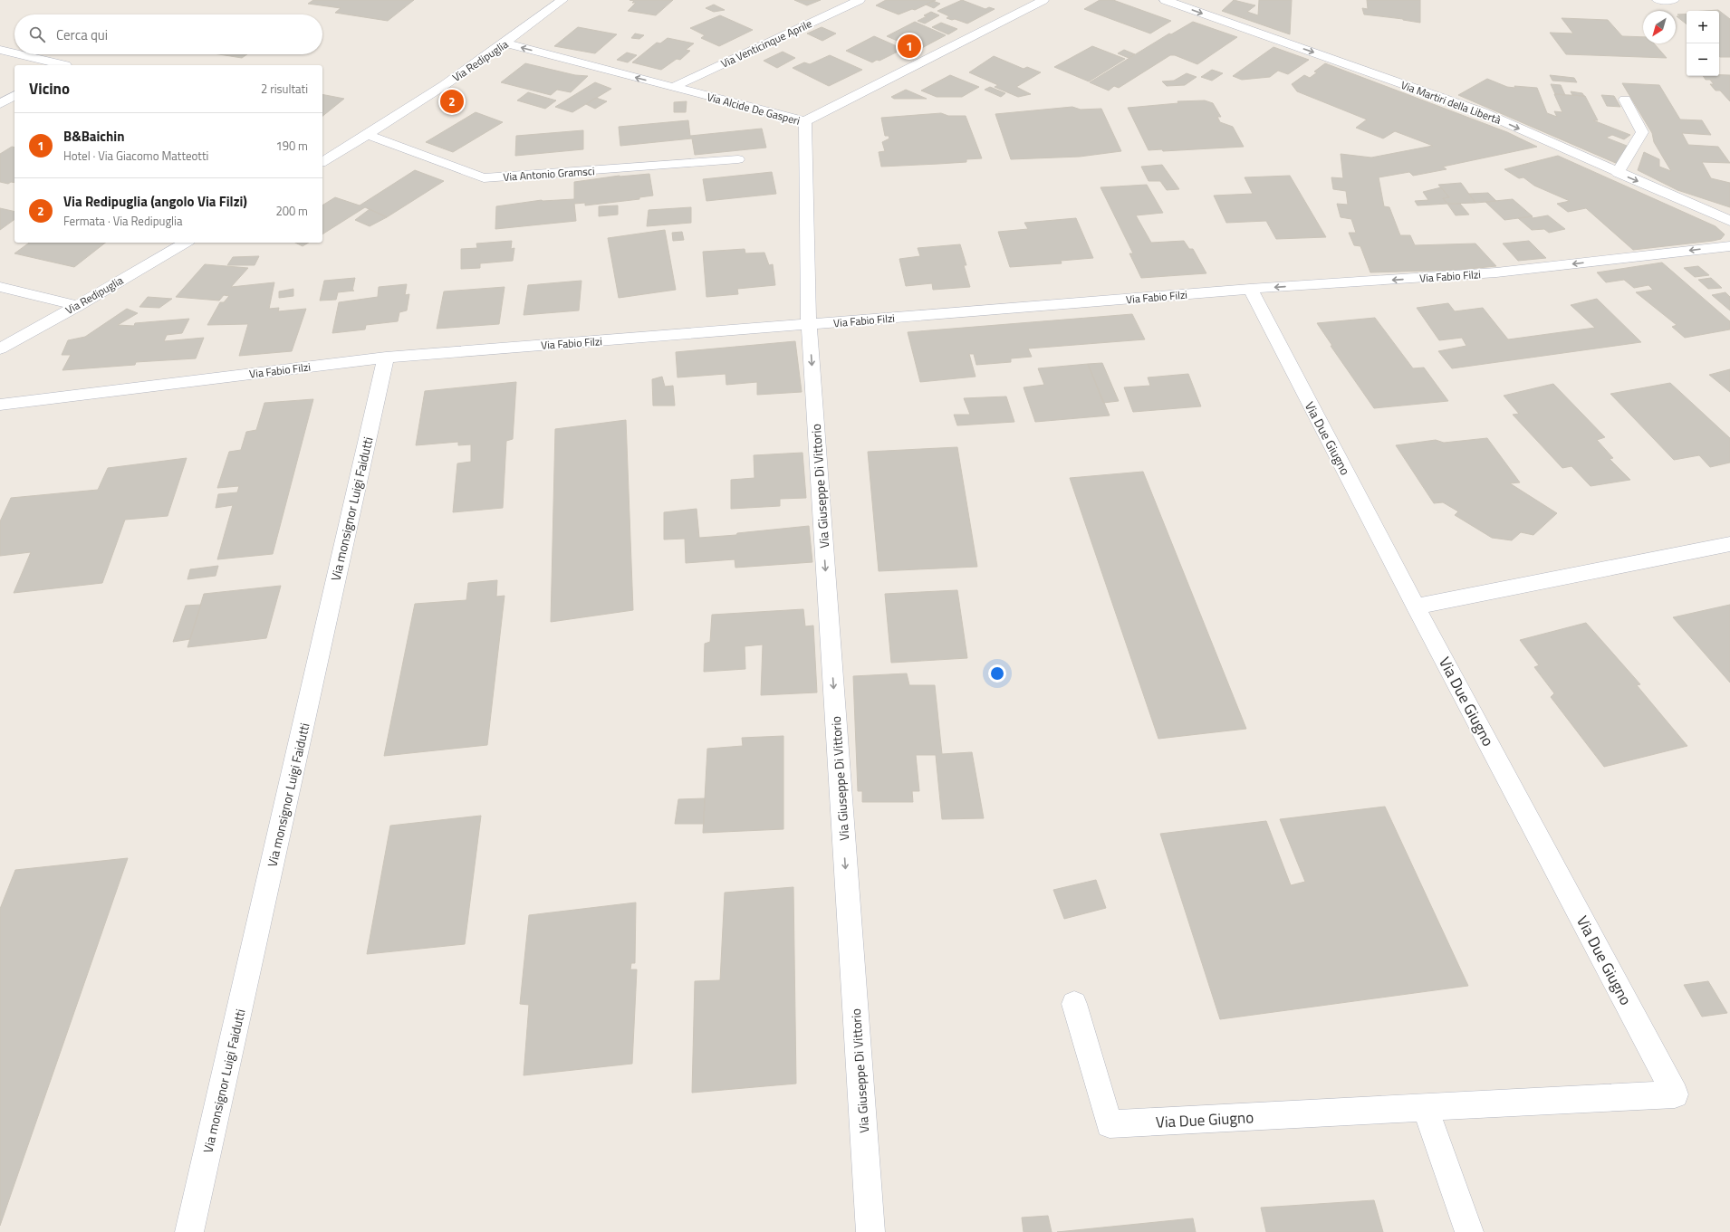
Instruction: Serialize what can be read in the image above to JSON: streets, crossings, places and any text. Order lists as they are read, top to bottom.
{
  "streets": {
    "street": [
      "Via Venticinque Aprile",
      "Via Redipuglia",
      "Via Martiri della Libertà",
      "Via Alcide De Gasperi",
      "Via Antonio Gramsci",
      "Via Fabio Filzi",
      "Via Due Giugno",
      "Via Giuseppe Di Vittorio",
      "Via monsignor Luigi Faidutti"
    ]
  },
  "crossings": [
    ["Via Venticinque Aprile", "Via Alcide De Gasperi"],
    ["Via Redipuglia", "Via Alcide De Gasperi"],
    ["Via Redipuglia", "Via Antonio Gramsci"],
    ["Via Alcide De Gasperi", "Via Fabio Filzi"],
    ["Via Alcide De Gasperi", "Via Giuseppe Di Vittorio"],
    ["Via Fabio Filzi", "Via Due Giugno"],
    ["Via Fabio Filzi", "Via Giuseppe Di Vittorio"],
    ["Via Fabio Filzi", "Via monsignor Luigi Faidutti"]
  ],
  "one_way": ["Via Martiri della Libertà", "Via Giuseppe Di Vittorio"],
  "north": "bottom left",
  "page": {
    "map_buttons": ["+", "−"],
    "search": "Cerca qui",
    "pins": ["1", "2"],
    "heading": ["Vicino", "2 risultati"],
    "list": [
      {
        "mark": "1",
        "name": "B&Baichin",
        "note": "Hotel · Via Giacomo Matteotti",
        "value": "190 m"
      },
      {
        "mark": "2",
        "name": "Via Redipuglia (angolo Via Filzi)",
        "note": "Fermata · Via Redipuglia",
        "value": "200 m"
      }
    ]
  }
}
